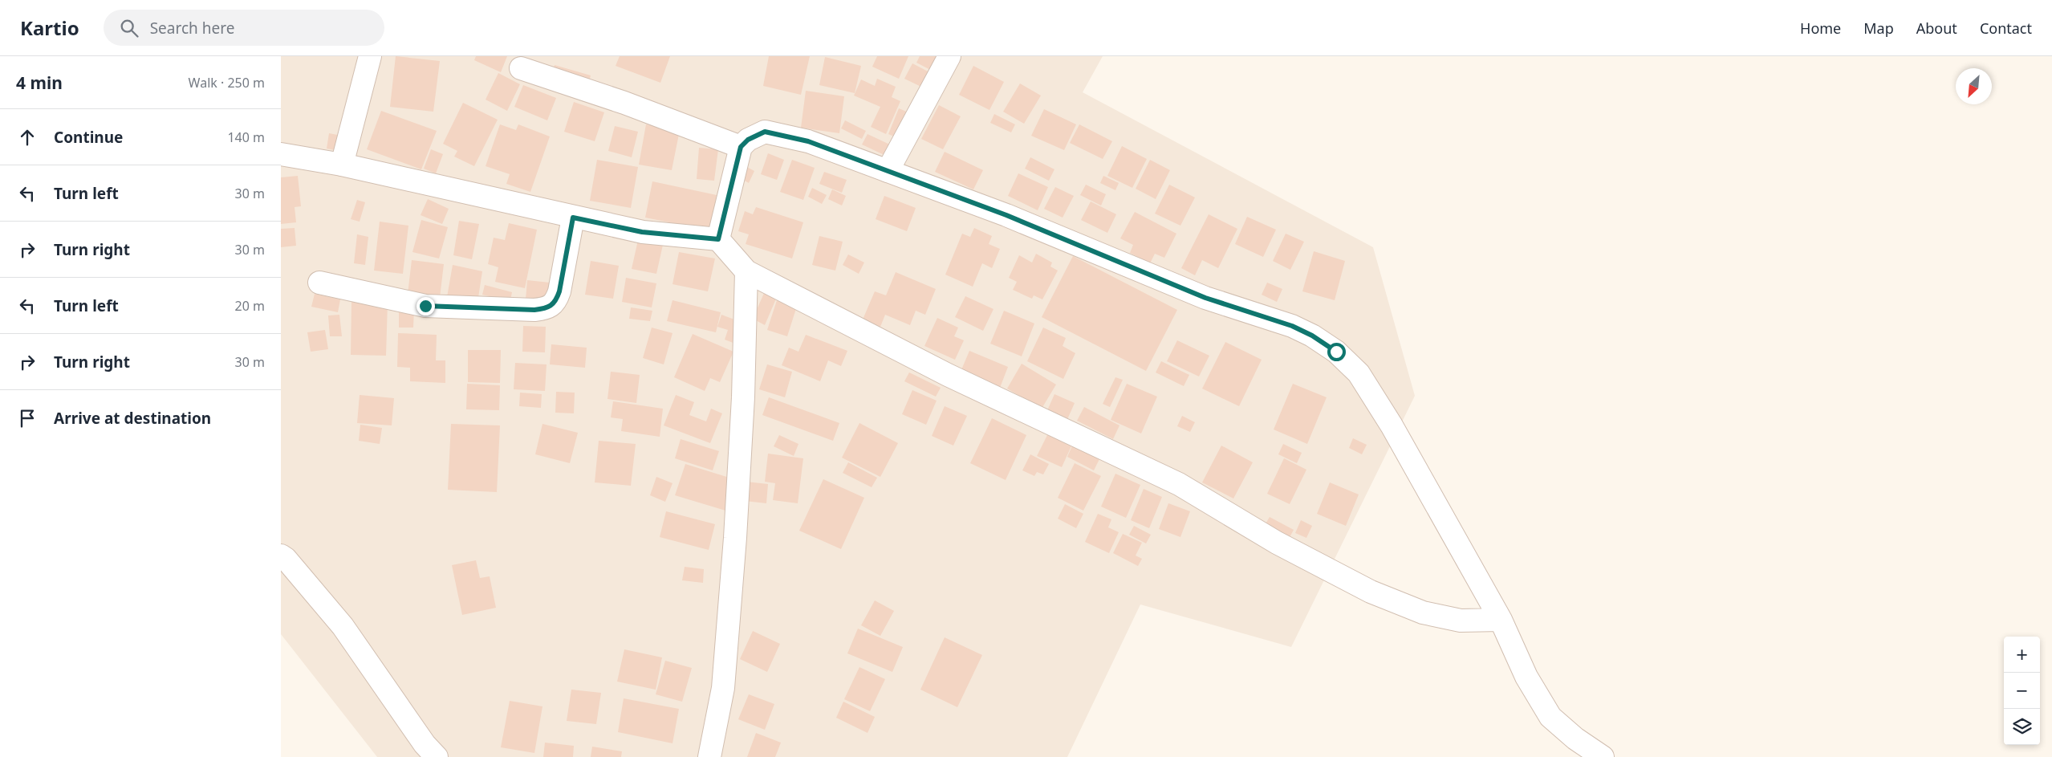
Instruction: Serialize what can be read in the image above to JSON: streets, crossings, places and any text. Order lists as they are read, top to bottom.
{
  "north": "bottom left",
  "page": {
    "header": "Kartio",
    "search": "Search here",
    "nav": [
      "Home",
      "Map",
      "About",
      "Contact"
    ],
    "heading": ["4 min", "Walk · 250 m"],
    "list": [
      ["Continue", "140 m"],
      ["Turn left", "30 m"],
      ["Turn right", "30 m"],
      ["Turn left", "20 m"],
      ["Turn right", "30 m"],
      "Arrive at destination"
    ],
    "map_buttons": ["+", "−"]
  }
}
